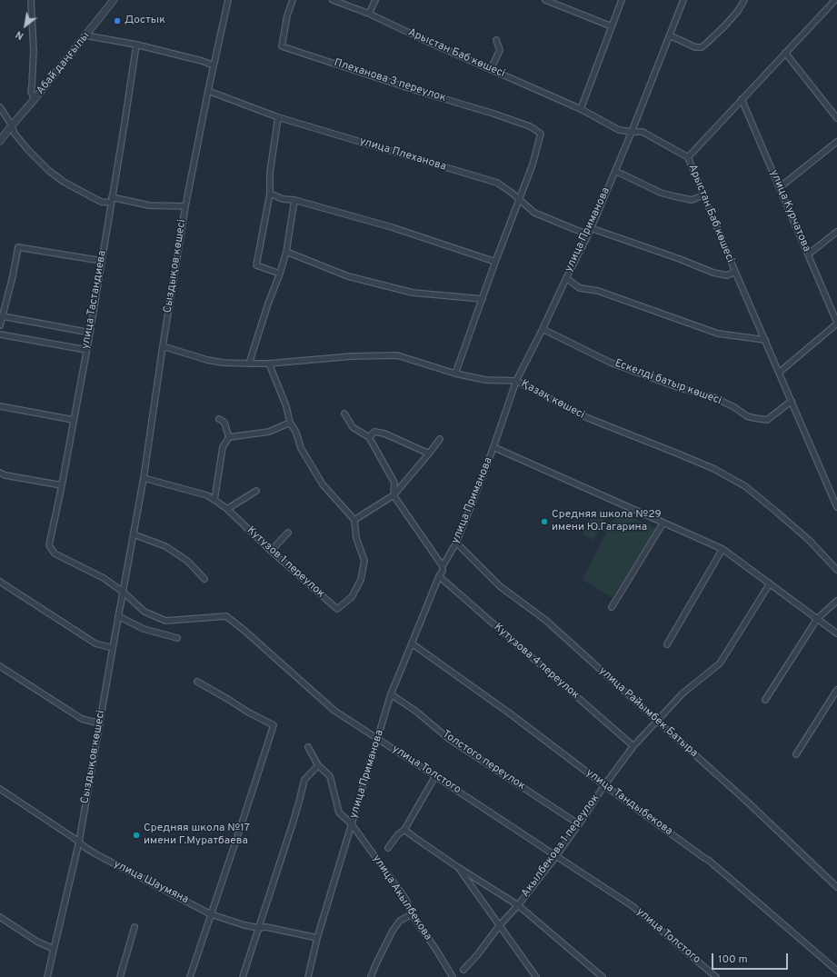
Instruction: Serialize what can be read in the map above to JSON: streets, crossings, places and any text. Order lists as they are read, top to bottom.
{
  "streets": {
    "street": [
      "Арыстан Баб көшесі",
      "Абай даңғылы",
      "Плеханова 3 переулок",
      "улица Плеханова",
      "улица Курчатова",
      "улица Приманова",
      "Сыздықов көшесі",
      "улица Тастандиева",
      "Ескелді батыр көшесі",
      "Қазақ көшесі",
      "Кутузов 1 переулок",
      "Кутузова 4 переулок",
      "улица Райымбек Батыра",
      "Толстого переулок",
      "улица Толстого",
      "улица Тандыбекова",
      "Акылбекова 1 переулок",
      "улица Шаумяна",
      "улица Акылбекова"
    ]
  },
  "crossings": [
    ["Арыстан Баб көшесі", "улица Приманова"],
    ["Арыстан Баб көшесі", "Ескелді батыр көшесі"],
    ["Плеханова 3 переулок", "улица Плеханова"],
    ["улица Плеханова", "улица Приманова"],
    ["улица Плеханова", "Сыздықов көшесі"],
    ["улица Приманова", "Ескелді батыр көшесі"],
    ["улица Приманова", "Қазақ көшесі"],
    ["улица Приманова", "Кутузова 4 переулок"],
    ["улица Приманова", "улица Райымбек Батыра"],
    ["улица Приманова", "Толстого переулок"],
    ["улица Приманова", "улица Толстого"],
    ["улица Приманова", "улица Тандыбекова"],
    ["улица Приманова", "улица Шаумяна"],
    ["улица Приманова", "улица Акылбекова"],
    ["Сыздықов көшесі", "Қазақ көшесі"],
    ["Сыздықов көшесі", "Кутузов 1 переулок"],
    ["Сыздықов көшесі", "улица Толстого"],
    ["Сыздықов көшесі", "улица Шаумяна"],
    ["улица Тастандиева", "улица Толстого"],
    ["Кутузова 4 переулок", "Акылбекова 1 переулок"],
    ["улица Райымбек Батыра", "Акылбекова 1 переулок"],
    ["Толстого переулок", "Акылбекова 1 переулок"],
    ["улица Толстого", "Акылбекова 1 переулок"],
    ["улица Тандыбекова", "Акылбекова 1 переулок"]
  ],
  "places": ["Достык", "Средняя школа №29 имени Ю.Гагарина", "Средняя школа №17 имени Г.Муратбаева"],
  "scale_bar": "100 m",
  "north": "bottom left"
}
